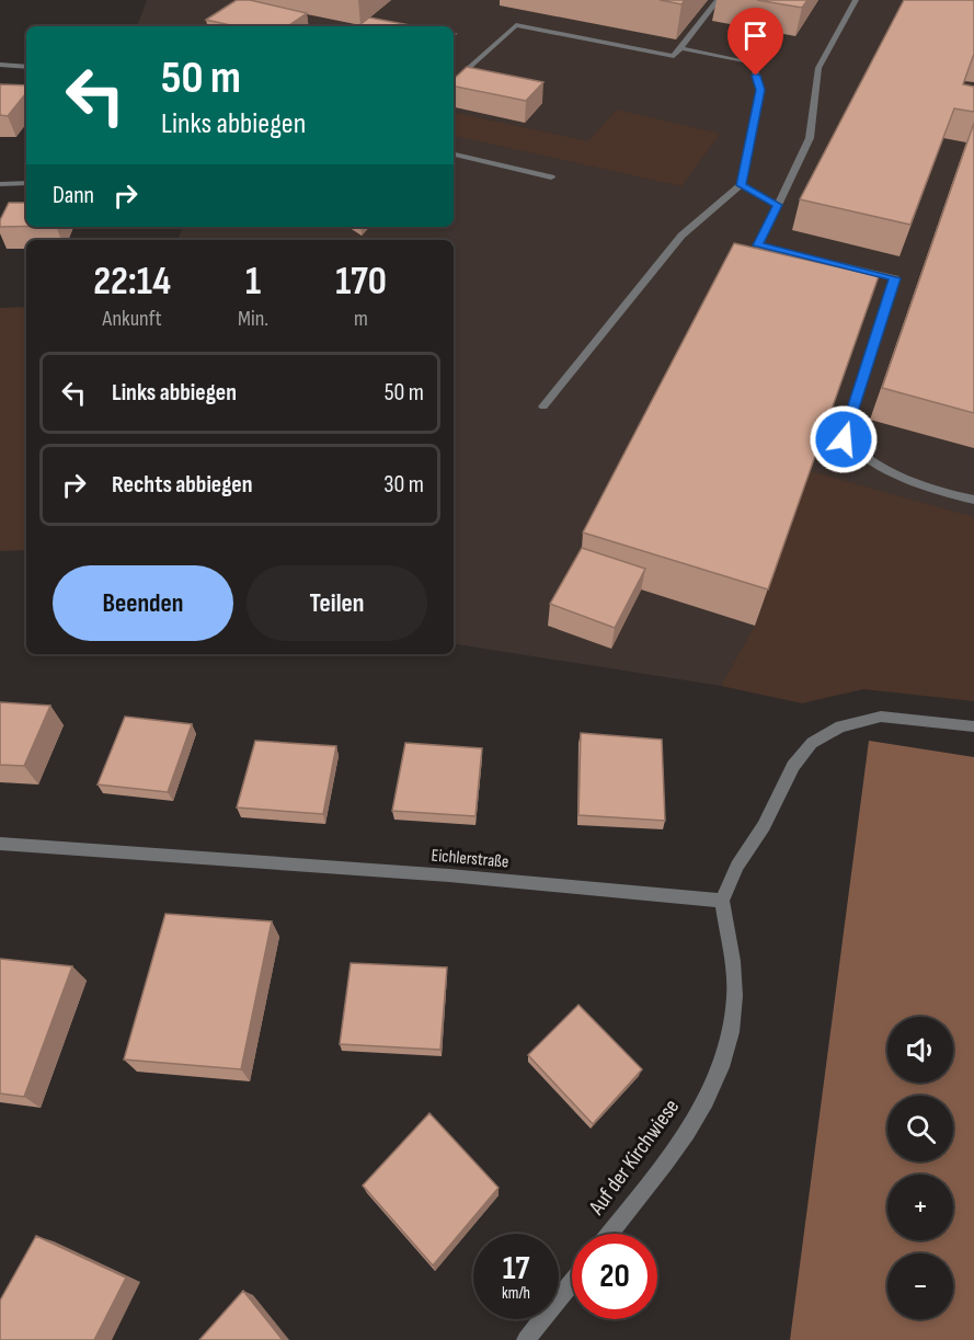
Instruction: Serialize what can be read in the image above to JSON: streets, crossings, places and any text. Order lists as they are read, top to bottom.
{
  "streets": {
    "street": ["Eichlerstraße", "Auf der Kirchwiese"]
  },
  "crossings": [
    ["Eichlerstraße", "Auf der Kirchwiese"]
  ],
  "page": {
    "turn": ["50 m", "Links abbiegen"],
    "then": "Dann",
    "eta": [
      "22:14",
      "Ankunft",
      "1",
      "Min.",
      "170",
      "m"
    ],
    "list": [
      {
        "name": "Links abbiegen",
        "value": "50 m"
      },
      {
        "name": "Rechts abbiegen",
        "value": "30 m"
      }
    ],
    "buttons": ["Beenden", "Teilen"],
    "map_buttons": ["+", "−"],
    "speed": "17 km/h",
    "limit": "20"
  }
}
